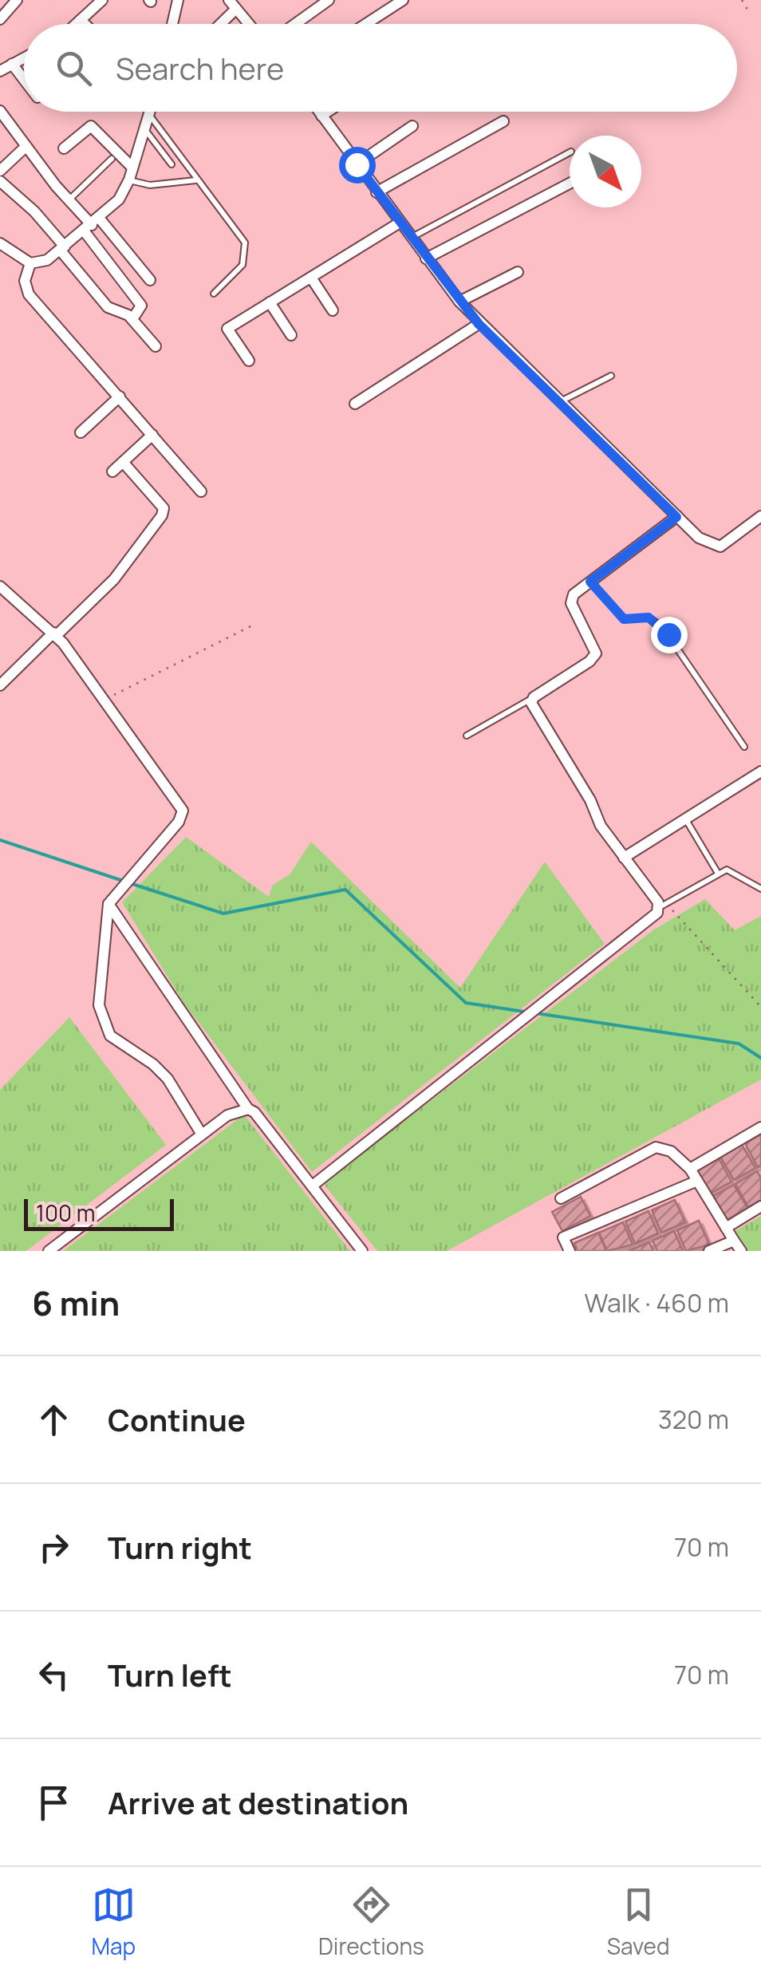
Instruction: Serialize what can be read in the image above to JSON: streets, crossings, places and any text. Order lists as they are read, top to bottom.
{
  "scale_bar": "100 m",
  "north": "bottom right",
  "page": {
    "search": "Search here",
    "scale": "100 m",
    "heading": ["6 min", "Walk · 460 m"],
    "list": [
      ["Continue", "320 m"],
      ["Turn right", "70 m"],
      ["Turn left", "70 m"],
      "Arrive at destination"
    ],
    "nav": ["Map", "Directions", "Saved"]
  }
}
